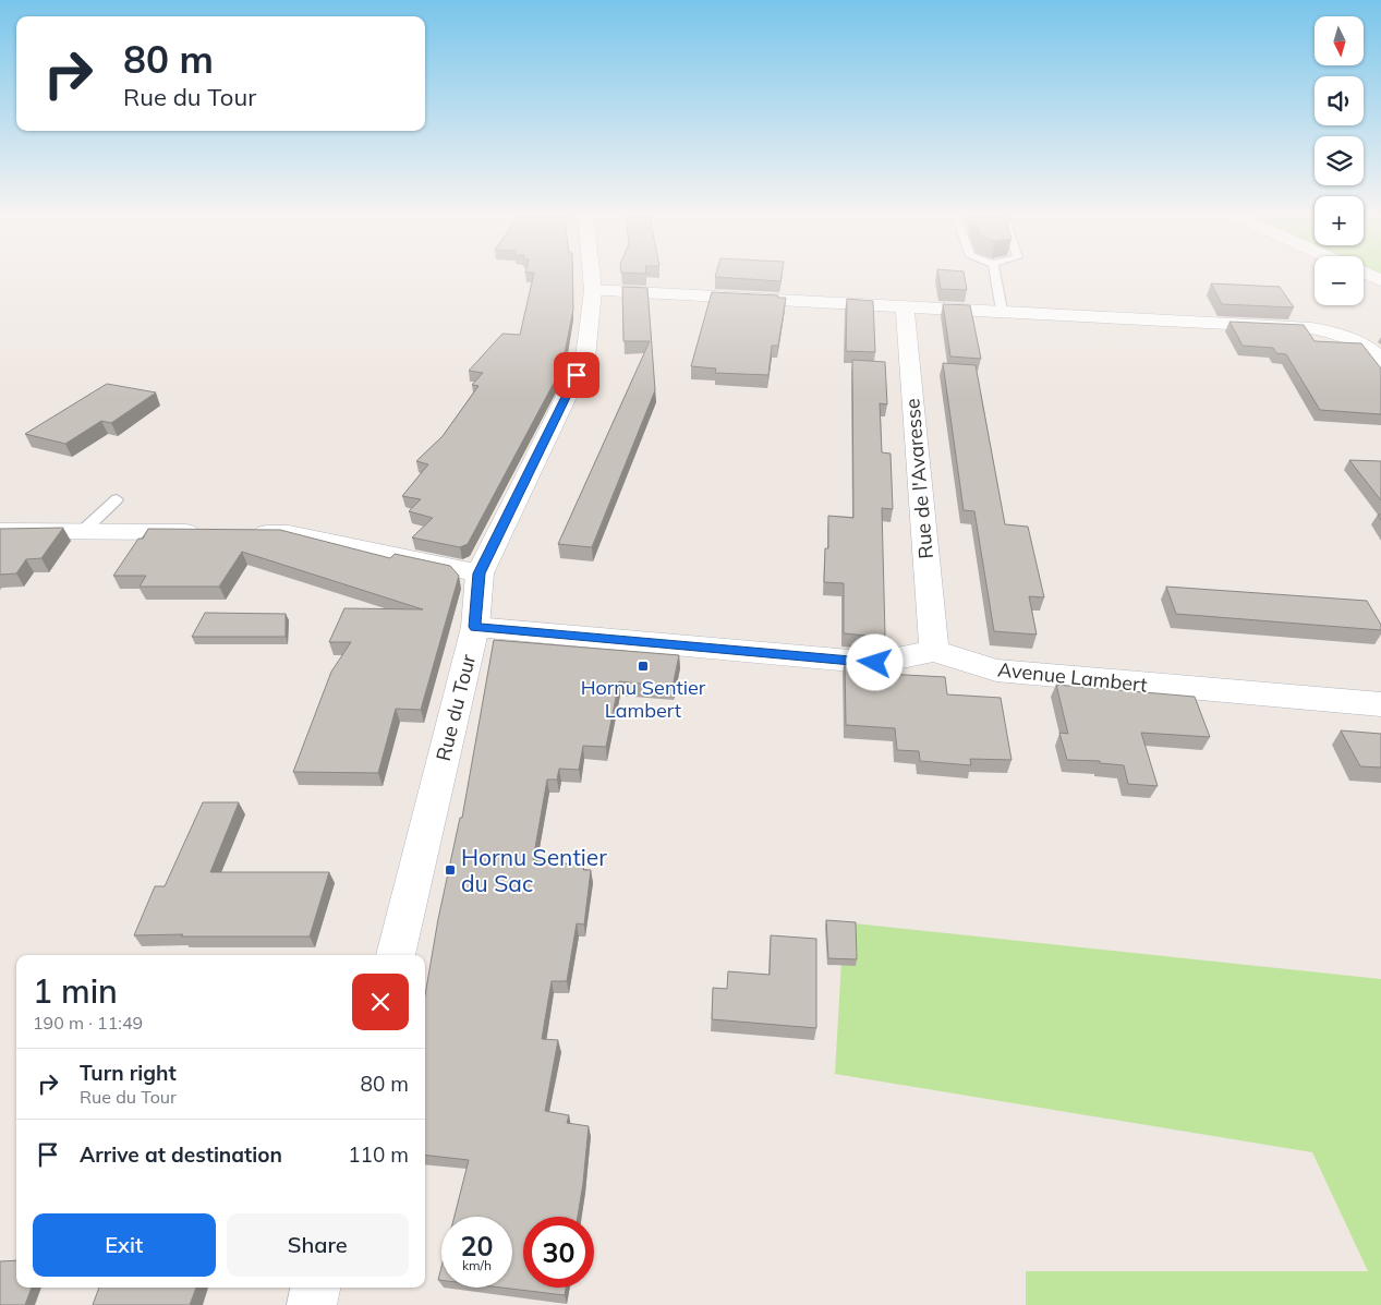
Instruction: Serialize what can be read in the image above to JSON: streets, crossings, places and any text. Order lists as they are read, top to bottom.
{
  "streets": {
    "street": ["Rue de l'Avaresse", "Avenue Lambert", "Rue du Tour"]
  },
  "crossings": [
    ["Rue de l'Avaresse", "Avenue Lambert"],
    ["Avenue Lambert", "Rue du Tour"]
  ],
  "places": {
    "transit": ["Hornu Sentier Lambert", "Hornu Sentier du Sac"]
  },
  "north": "bottom",
  "page": {
    "map_buttons": ["+", "−"],
    "turn": ["80 m", "Rue du Tour"],
    "heading": ["1 min", "190 m · 11:49"],
    "list": [
      {
        "name": "Turn right",
        "note": "Rue du Tour",
        "value": "80 m"
      },
      {
        "name": "Arrive at destination",
        "value": "110 m"
      }
    ],
    "buttons": ["Exit", "Share"],
    "speed": "20 km/h",
    "limit": "30"
  }
}
